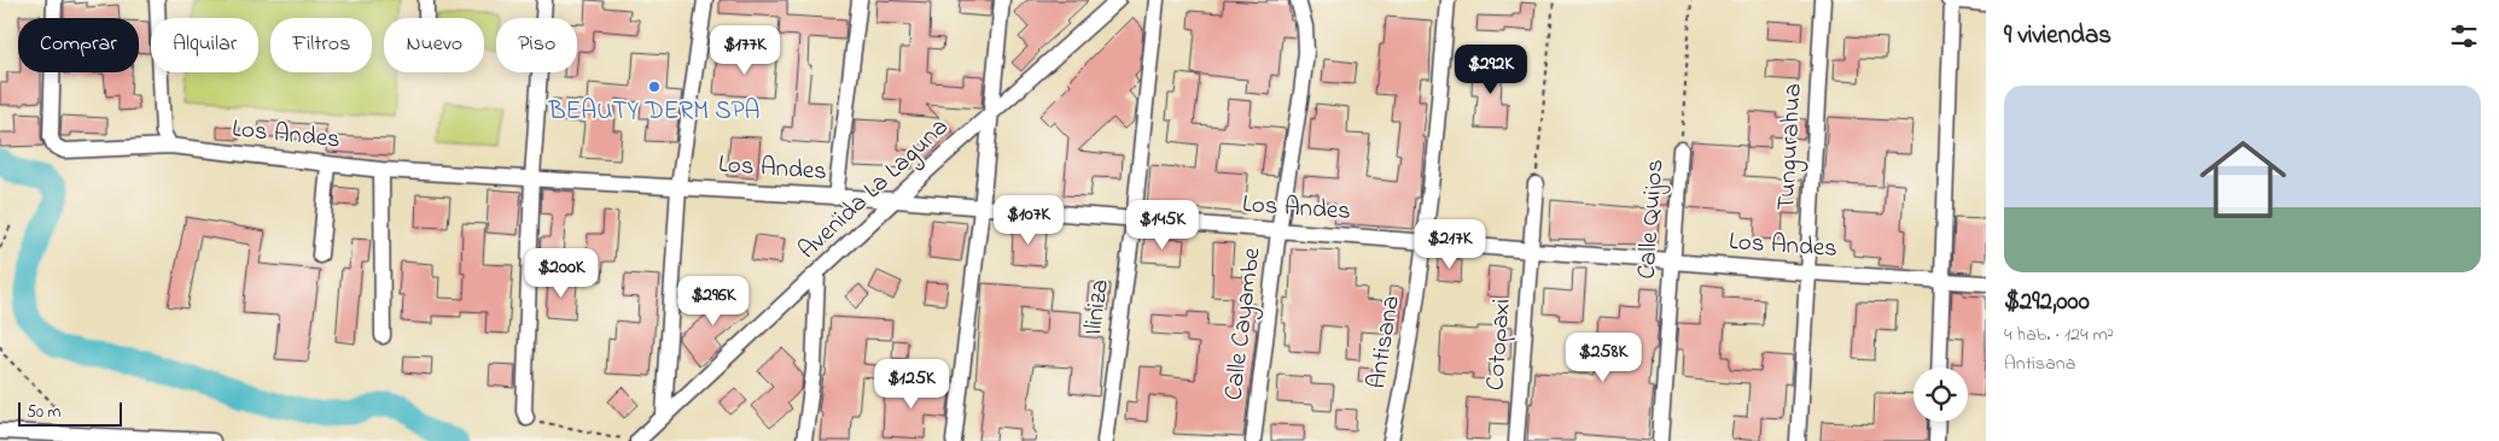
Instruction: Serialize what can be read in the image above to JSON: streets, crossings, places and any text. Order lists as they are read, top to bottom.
{
  "streets": {
    "street": [
      "Los Andes",
      "Tungurahua",
      "Avenida La Laguna",
      "Calle Quijos",
      "Iliniza",
      "Calle Cayambe",
      "Antisana",
      "Cotopaxi"
    ]
  },
  "crossings": [
    ["Los Andes", "Tungurahua"],
    ["Los Andes", "Avenida La Laguna"],
    ["Los Andes", "Calle Quijos"],
    ["Los Andes", "Iliniza"],
    ["Los Andes", "Calle Cayambe"],
    ["Los Andes", "Antisana"],
    ["Los Andes", "Cotopaxi"]
  ],
  "places": ["BEAUTY DERM SPA"],
  "scale_bar": "50 m",
  "page": {
    "heading": "9 viviendas",
    "chip": [
      "Comprar",
      "Alquilar",
      "Filtros",
      "Nuevo",
      "Piso"
    ],
    "price": [
      "$177K",
      "$292K",
      "$107K",
      "$145K",
      "$217K",
      "$200K",
      "$296K",
      "$258K",
      "$125K"
    ],
    "list": [
      {
        "name": "$292,000",
        "note": "4 hab. · 124 m² · Antisana"
      }
    ],
    "scale": "50 m"
  }
}
